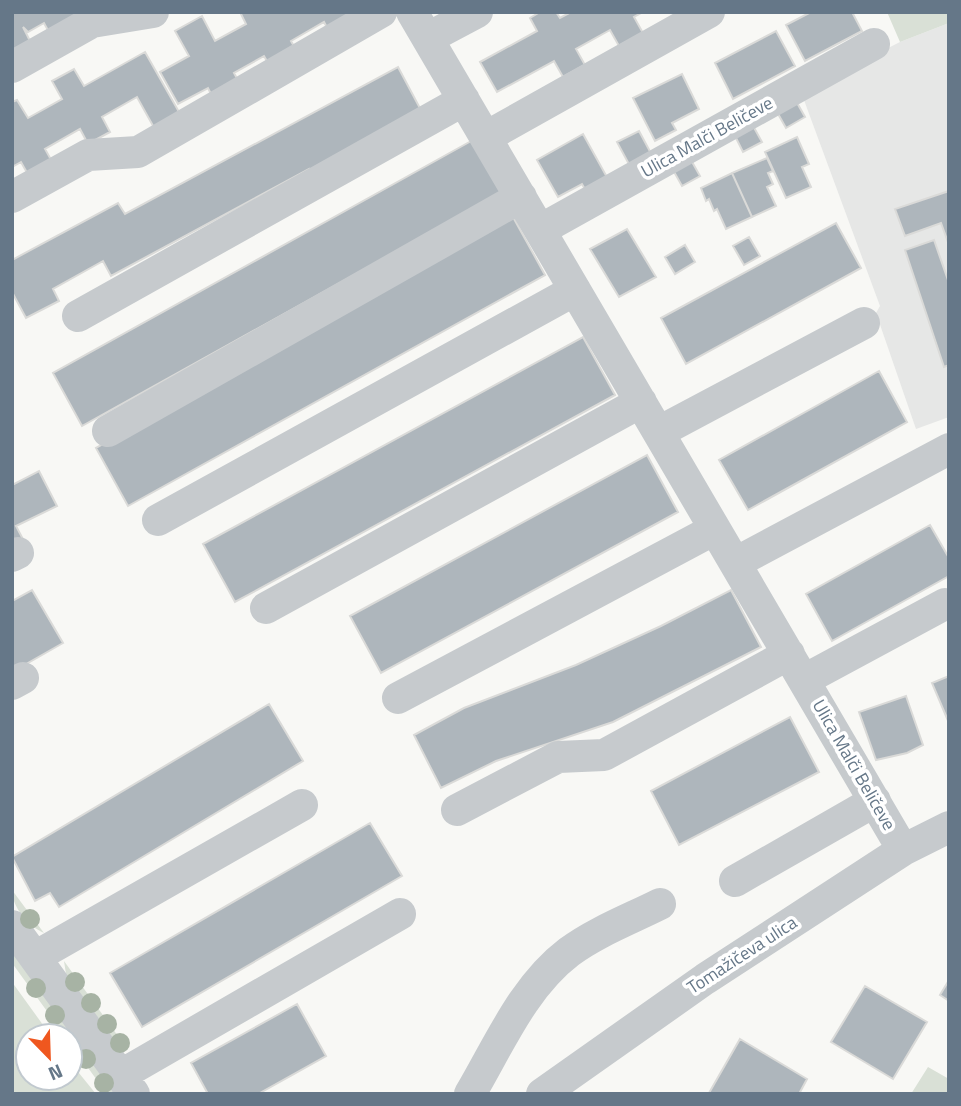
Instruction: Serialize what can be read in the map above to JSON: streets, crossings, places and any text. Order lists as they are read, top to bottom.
{
  "streets": {
    "street": ["Ulica Malči Beličeve", "Tomažičeva ulica"]
  },
  "crossings": [
    ["Ulica Malči Beličeve", "Tomažičeva ulica"]
  ],
  "north": "bottom right"
}
